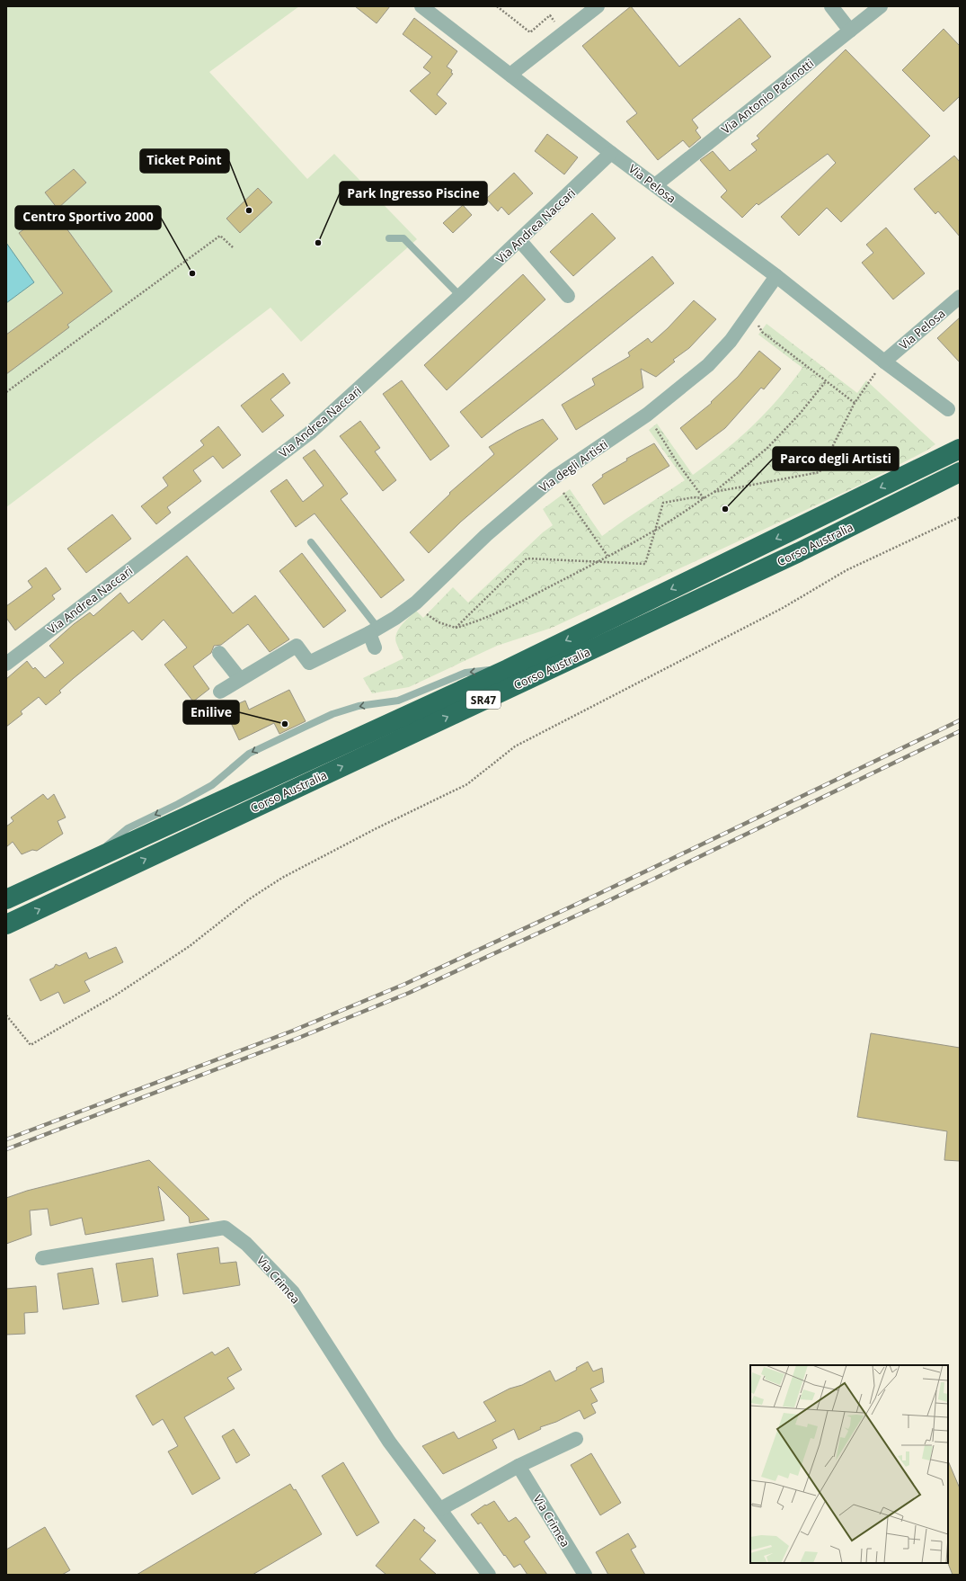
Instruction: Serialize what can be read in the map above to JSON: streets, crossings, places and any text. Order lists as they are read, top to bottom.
{
  "streets": {
    "highway": ["Corso Australia", "SR47"],
    "street": [
      "Via Antonio Pacinotti",
      "Via Pelosa",
      "Via Andrea Naccari",
      "Via degli Artisti",
      "Via Crimea"
    ]
  },
  "crossings": [
    ["Via Antonio Pacinotti", "Via Pelosa"],
    ["Via Pelosa", "Via Andrea Naccari"],
    ["Via Pelosa", "Via degli Artisti"]
  ],
  "places": [
    "Ticket Point",
    "Park Ingresso Piscine",
    "Centro Sportivo 2000",
    "Parco degli Artisti",
    "Enilive"
  ]
}
